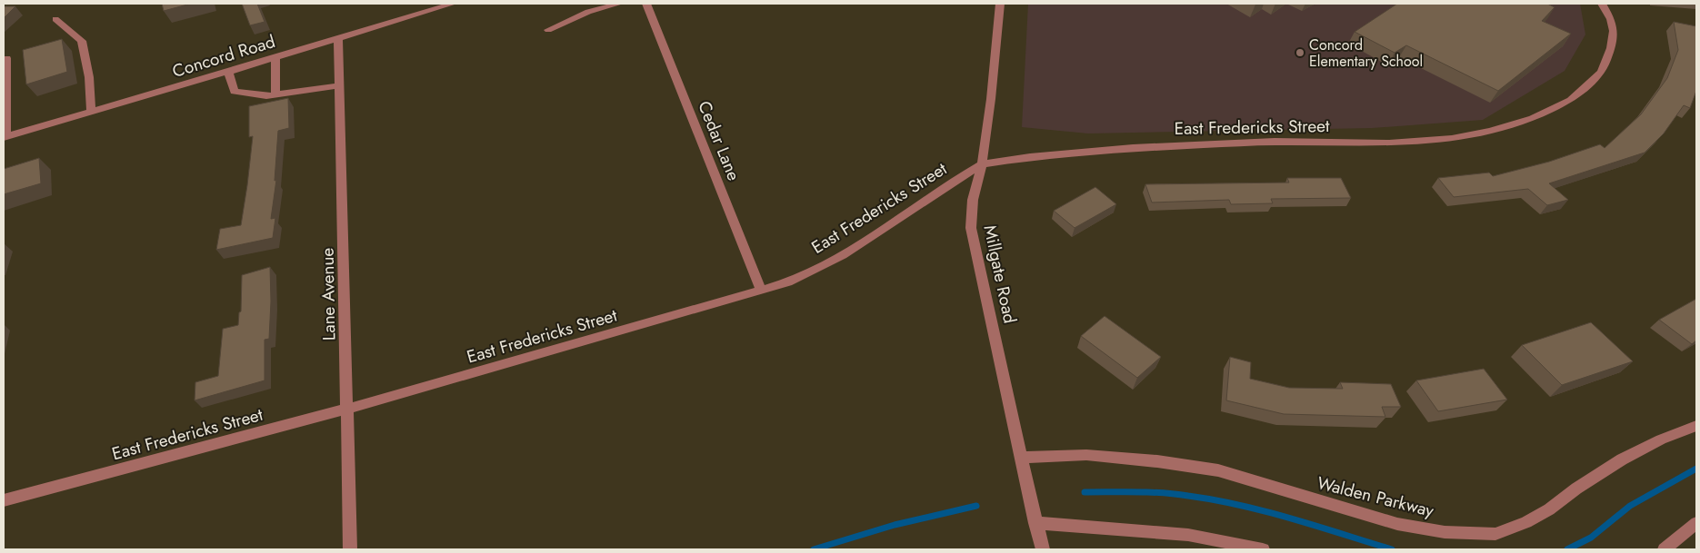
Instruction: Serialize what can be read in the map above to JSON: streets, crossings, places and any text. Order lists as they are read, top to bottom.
{
  "streets": {
    "street": [
      "Concord Road",
      "East Fredericks Street",
      "Cedar Lane",
      "Millgate Road",
      "Lane Avenue",
      "Walden Parkway"
    ]
  },
  "crossings": [
    ["Concord Road", "Lane Avenue"],
    ["East Fredericks Street", "Cedar Lane"],
    ["East Fredericks Street", "Millgate Road"],
    ["East Fredericks Street", "Lane Avenue"],
    ["Millgate Road", "Walden Parkway"]
  ],
  "places": ["Concord Elementary School"]
}
